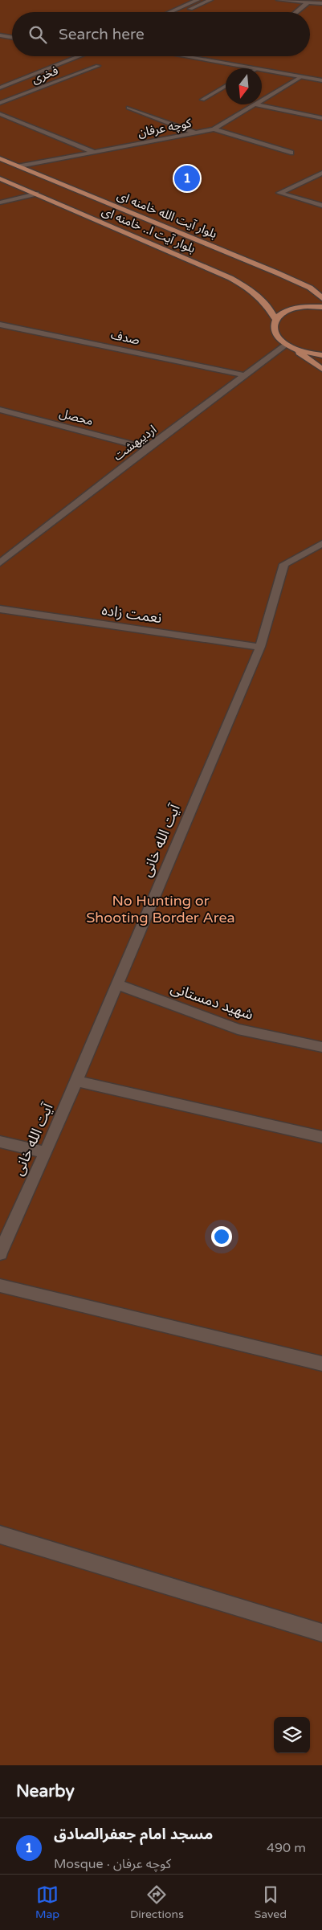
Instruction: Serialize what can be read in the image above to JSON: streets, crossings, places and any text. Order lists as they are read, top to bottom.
{
  "streets": {
    "main road": ["بلوار آیت الله خامنه ای", "بلوار آیت ا.. خامنه ای"],
    "street": [
      "فخری",
      "کوچه عرفان",
      "صدف",
      "محصل",
      "اردیبهشت",
      "نعمت زاده",
      "آیت الله خانی",
      "شهید دمستانی"
    ]
  },
  "crossings": [
    ["کوچه عرفان", "بلوار آیت الله خامنه ای"],
    ["صدف", "اردیبهشت"],
    ["محصل", "اردیبهشت"],
    ["نعمت زاده", "آیت الله خانی"],
    ["آیت الله خانی", "شهید دمستانی"]
  ],
  "parks": ["No Hunting or Shooting Border Area"],
  "north": "bottom",
  "page": {
    "search": "Search here",
    "pins": "1",
    "heading": "Nearby",
    "list": [
      {
        "mark": "1",
        "name": "مسجد امام جعفرالصادق",
        "note": "Mosque · کوچه عرفان",
        "value": "490 m"
      }
    ],
    "nav": ["Map", "Directions", "Saved"]
  }
}
